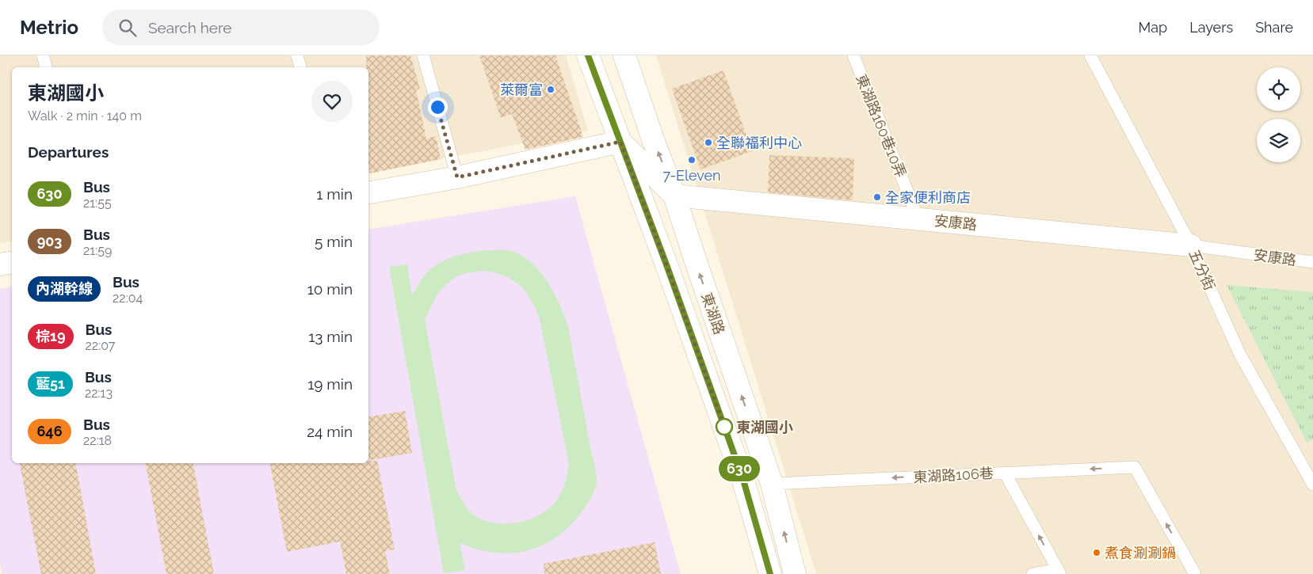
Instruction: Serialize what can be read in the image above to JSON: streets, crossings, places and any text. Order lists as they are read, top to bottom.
{
  "streets": {
    "street": ["安康路", "東湖路"],
    "lane": ["東湖路160巷10弄", "五分街", "東湖路106巷"]
  },
  "crossings": [
    ["東湖路160巷10弄", "安康路"],
    ["安康路", "五分街"],
    ["安康路", "東湖路"],
    ["東湖路", "東湖路106巷"]
  ],
  "one_way": ["東湖路106巷"],
  "places": [
    "萊爾富",
    "全聯福利中心",
    "7-Eleven",
    "全家便利商店",
    "東湖國小",
    "煮食涮涮鍋"
  ],
  "lines": ["bus line 630"],
  "page": {
    "header": "Metrio",
    "search": "Search here",
    "nav": ["Map", "Layers", "Share"],
    "on_map": "630",
    "heading": [
      ["東湖國小", "Walk · 2 min · 140 m"],
      "Departures"
    ],
    "list": [
      {
        "mark": "630",
        "name": "Bus",
        "note": "21:55",
        "value": "1 min"
      },
      {
        "mark": "903",
        "name": "Bus",
        "note": "21:59",
        "value": "5 min"
      },
      {
        "mark": "內湖幹線",
        "name": "Bus",
        "note": "22:04",
        "value": "10 min"
      },
      {
        "mark": "棕19",
        "name": "Bus",
        "note": "22:07",
        "value": "13 min"
      },
      {
        "mark": "藍51",
        "name": "Bus",
        "note": "22:13",
        "value": "19 min"
      },
      {
        "mark": "646",
        "name": "Bus",
        "note": "22:18",
        "value": "24 min"
      }
    ]
  }
}
